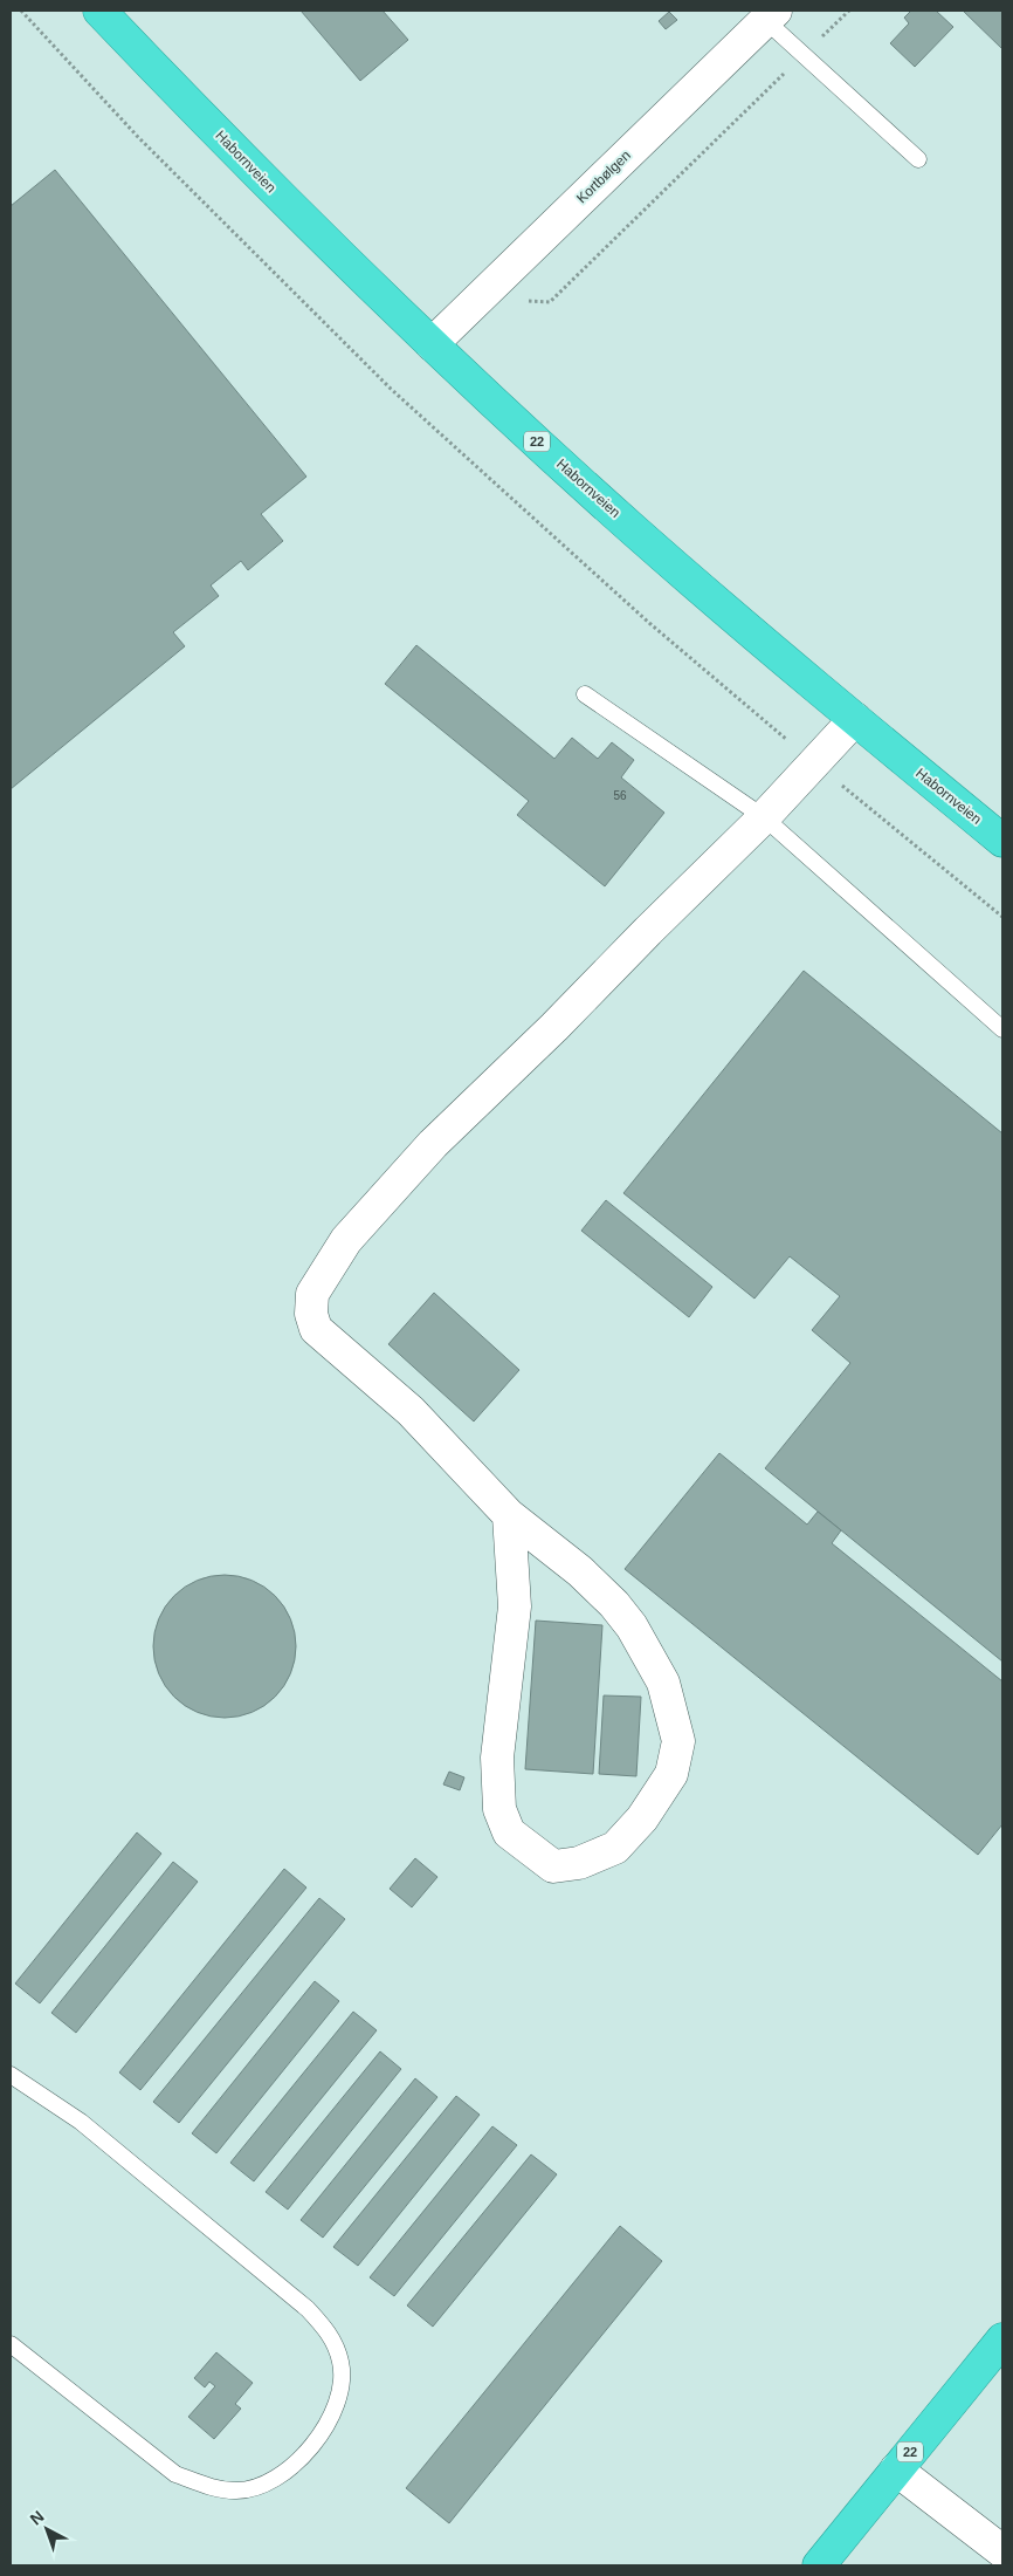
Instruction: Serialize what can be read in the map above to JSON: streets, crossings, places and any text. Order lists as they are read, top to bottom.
{
  "streets": {
    "highway": ["Habornveien", "22"],
    "street": ["Kortbølgen"]
  },
  "crossings": [
    ["Habornveien", "Kortbølgen"]
  ],
  "house_numbers": ["56"],
  "north": "top left"
}
